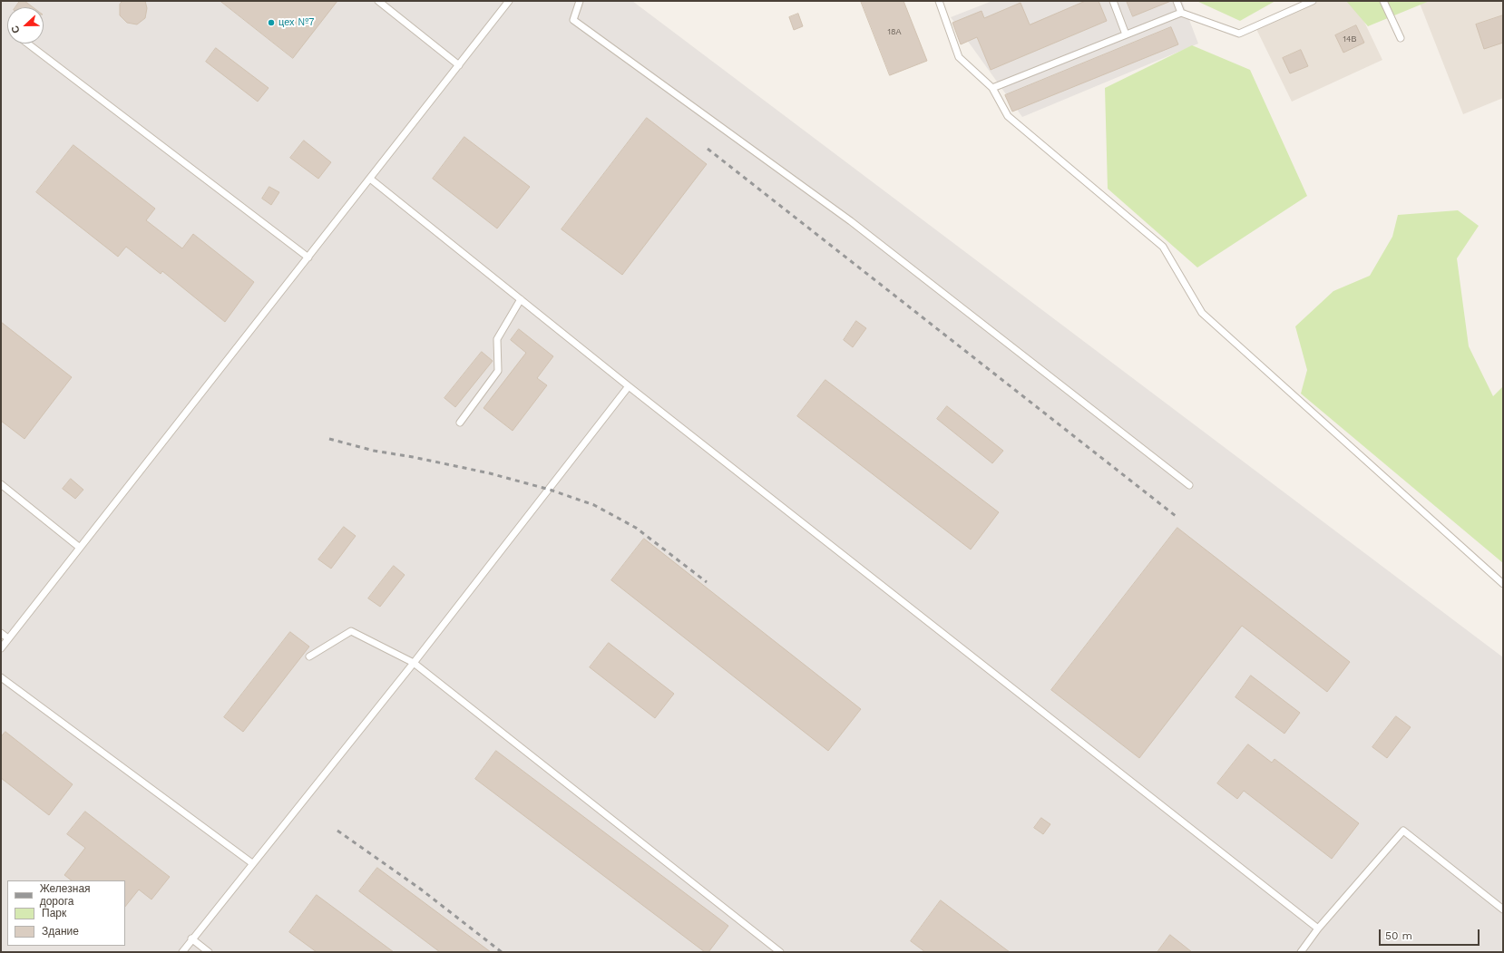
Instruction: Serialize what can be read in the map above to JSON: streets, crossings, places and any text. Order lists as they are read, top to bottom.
{
  "places": ["цех №7"],
  "house_numbers": ["18А", "14В"],
  "legend": ["Железная дорога", "Парк", "Здание"],
  "scale_bar": "50 m",
  "north": "left"
}
